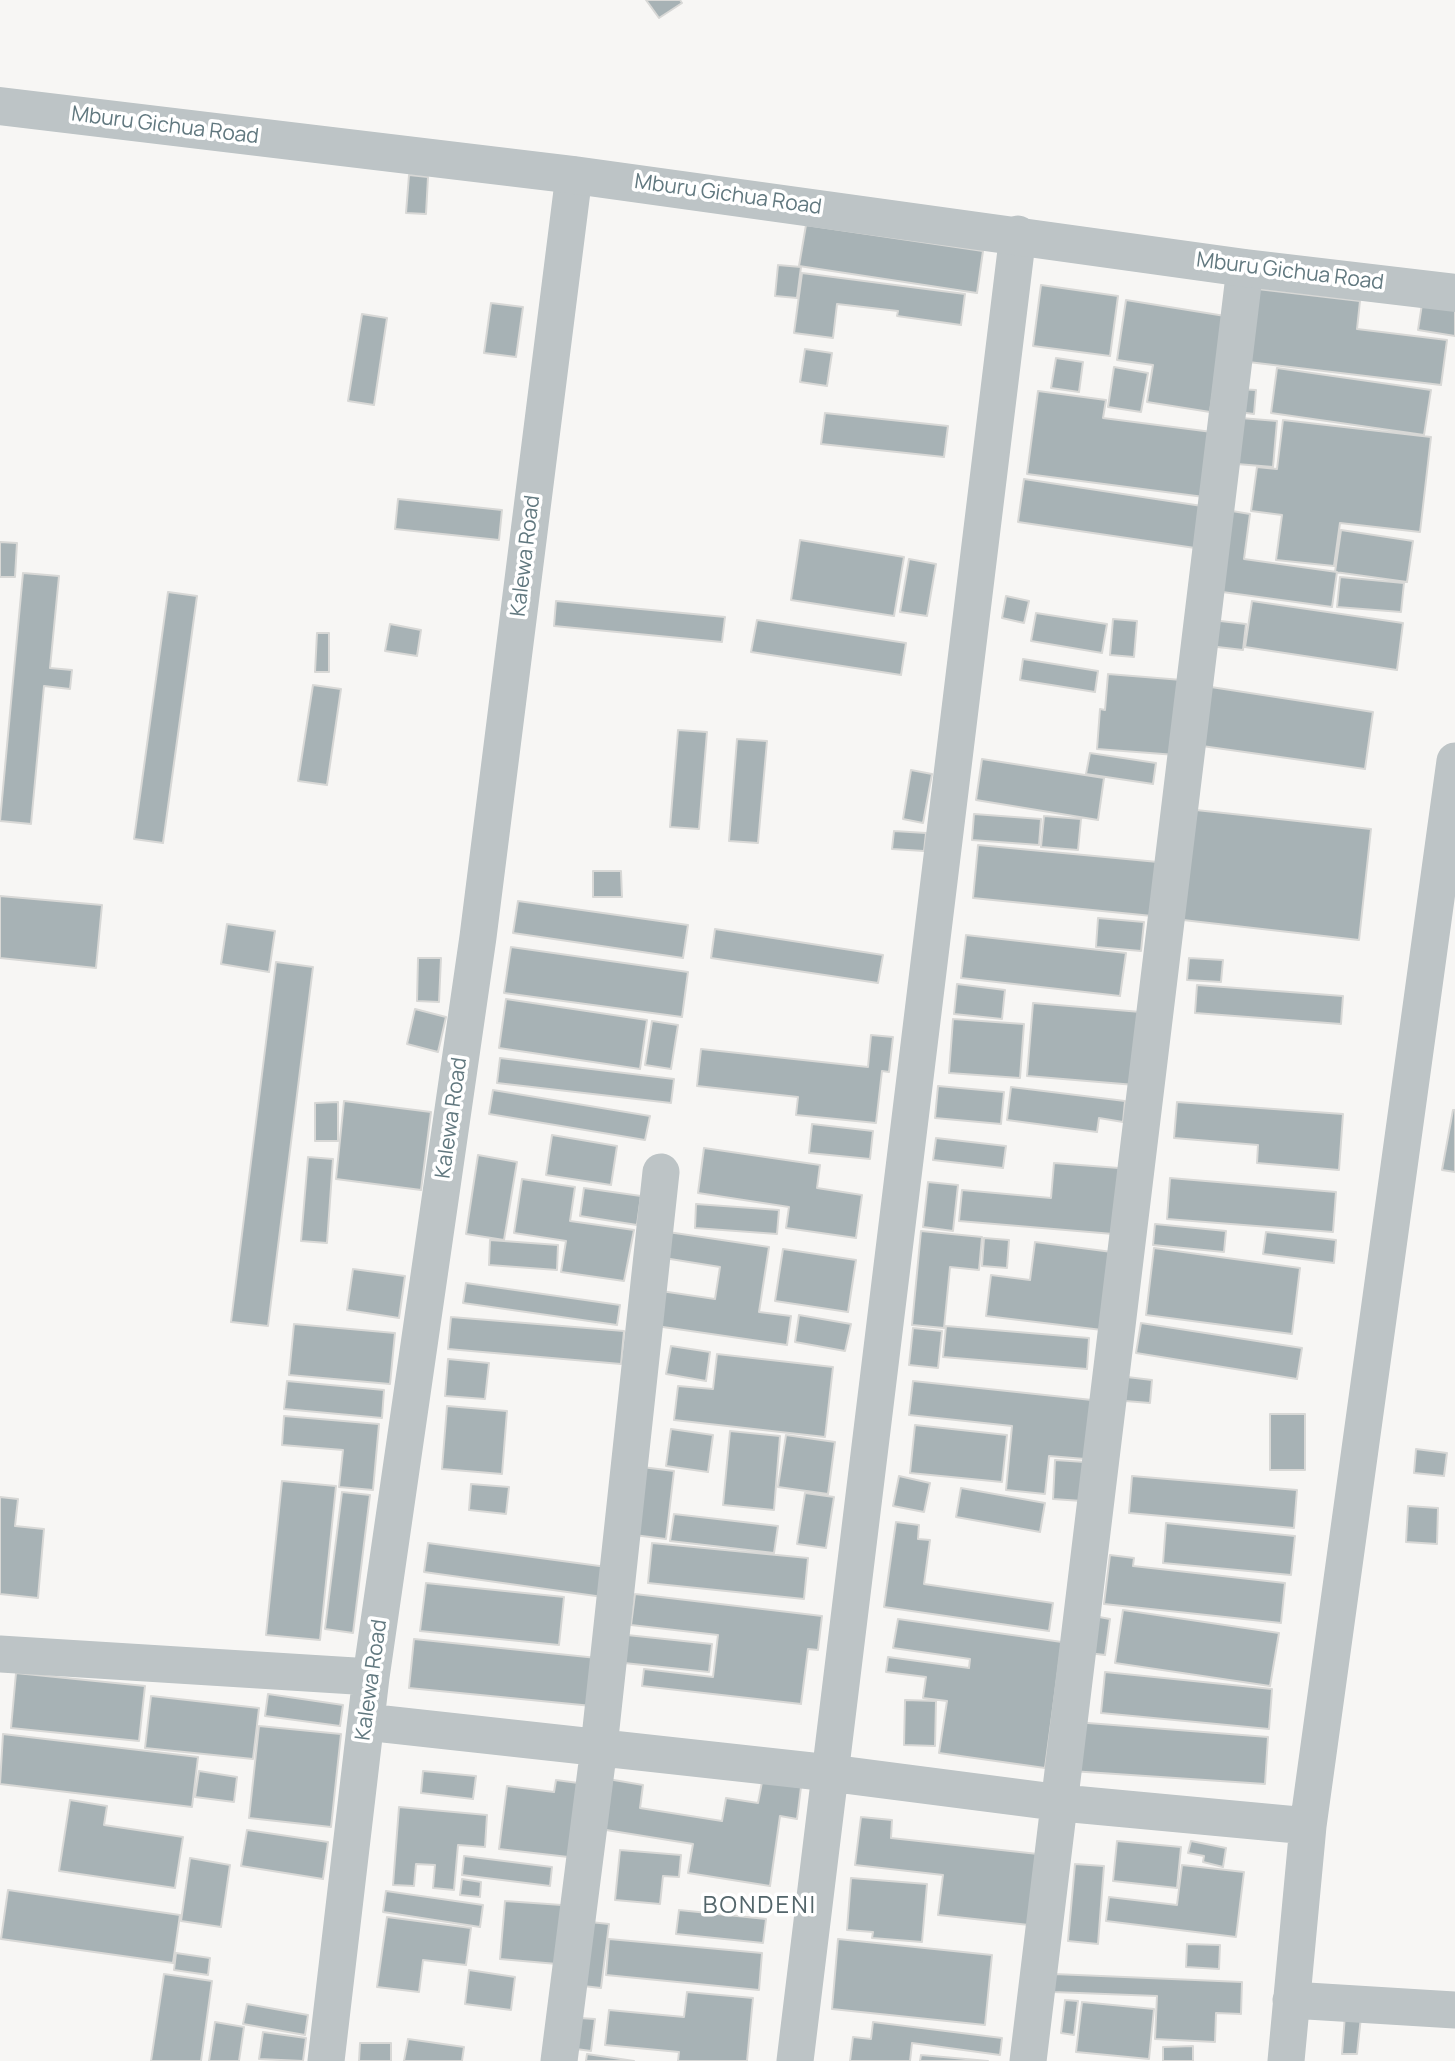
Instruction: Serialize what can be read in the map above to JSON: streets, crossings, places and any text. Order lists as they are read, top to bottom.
{
  "streets": {
    "street": ["Mburu Gichua Road", "Kalewa Road"]
  },
  "crossings": [
    ["Mburu Gichua Road", "Kalewa Road"]
  ],
  "districts": ["BONDENI"]
}
